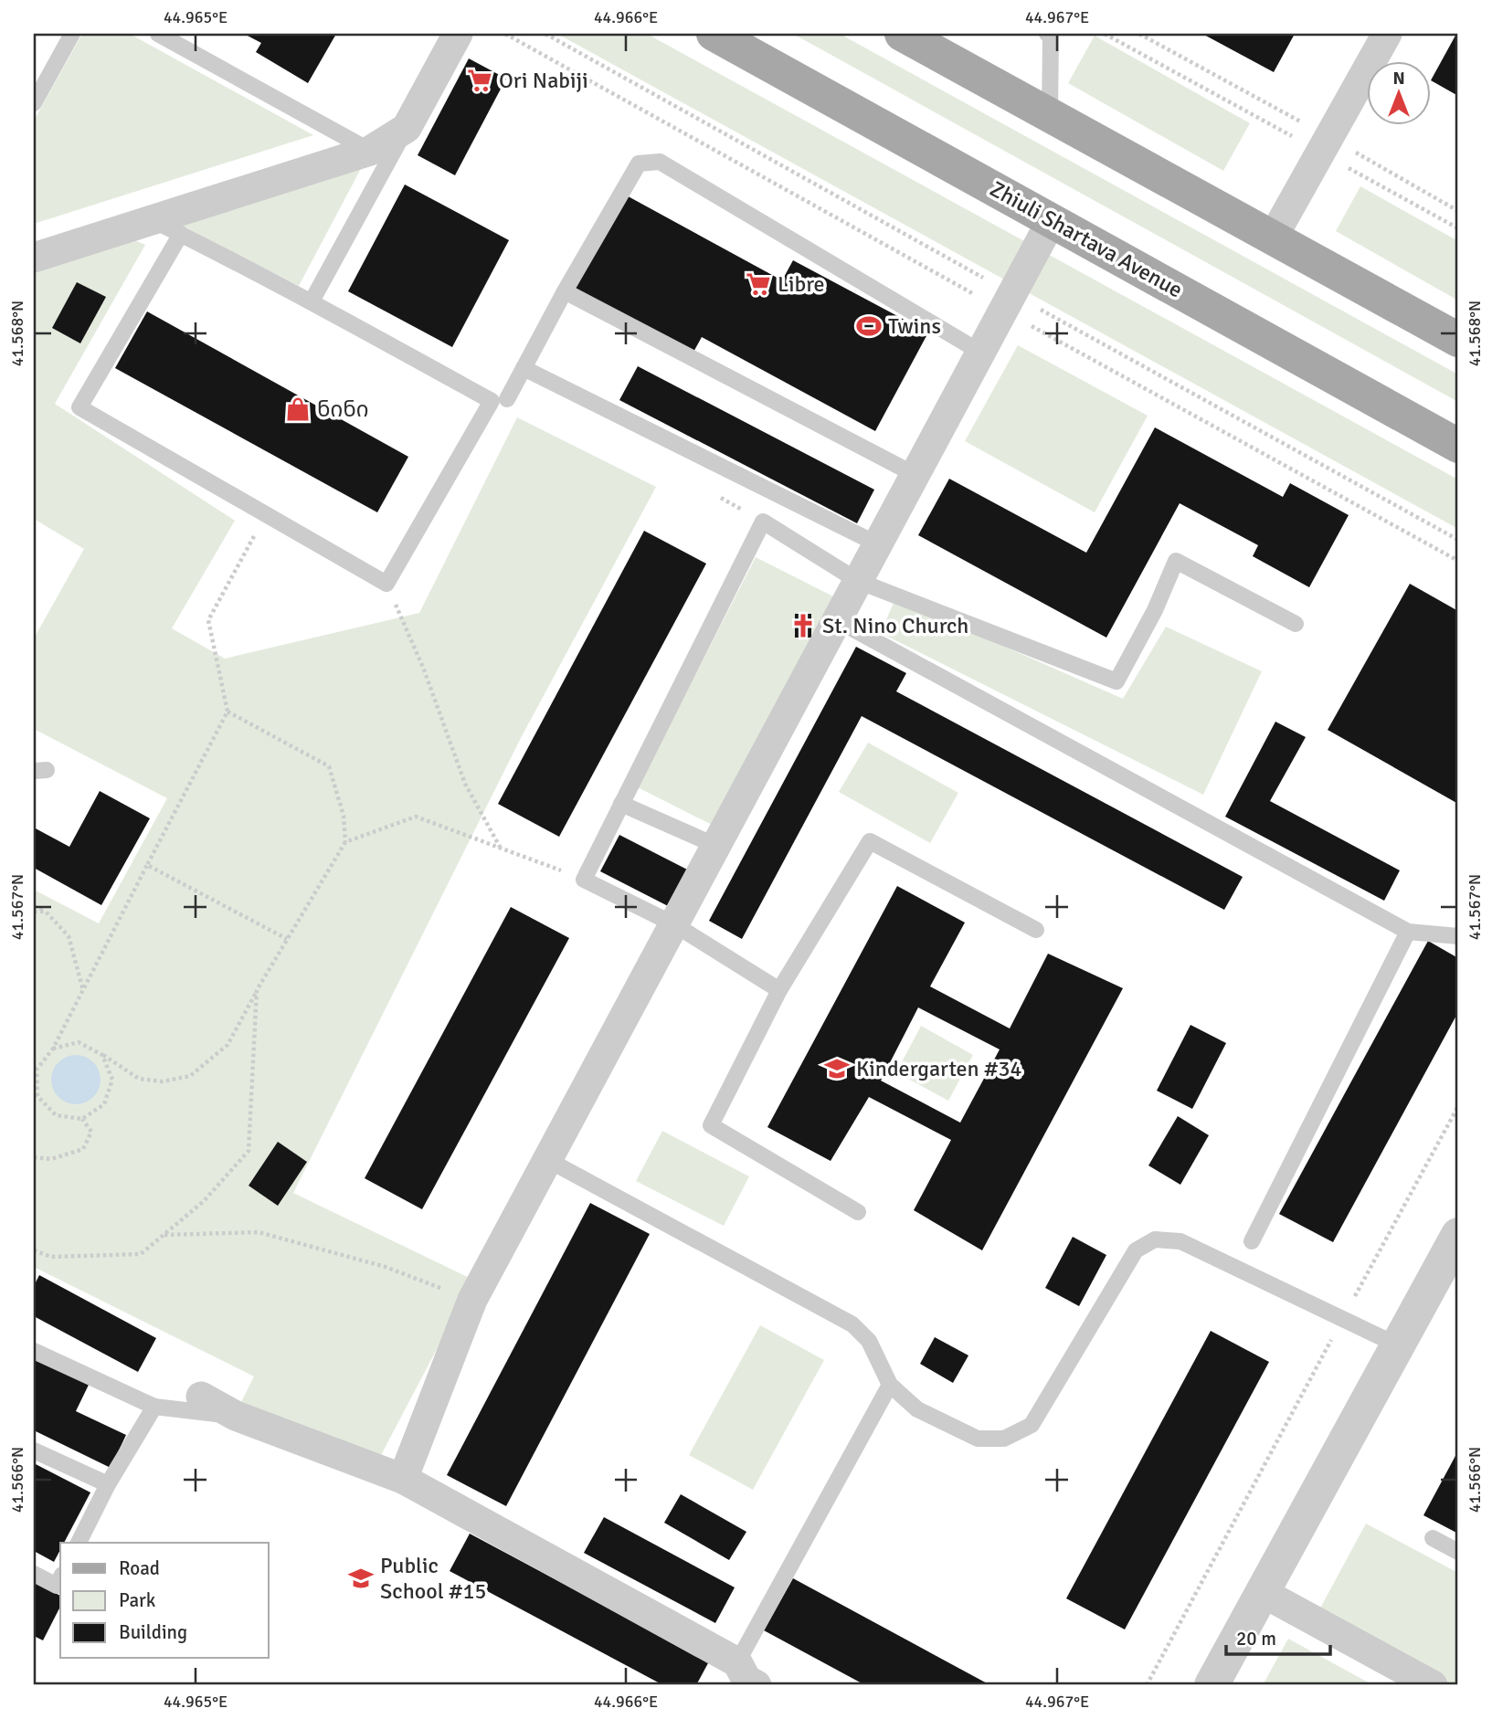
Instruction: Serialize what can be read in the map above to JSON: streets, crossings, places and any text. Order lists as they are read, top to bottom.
{
  "streets": {
    "main road": ["Zhiuli Shartava Avenue"]
  },
  "places": {
    "supermarket": ["Ori Nabiji", "Libre"],
    "sports": ["Twins"],
    "shop": ["ნინი"],
    "church": ["St. Nino Church"],
    "school or university": ["Kindergarten #34", "Public School #15"]
  },
  "legend": ["Road", "Park", "Building"],
  "scale_bar": "20 m",
  "north": "top",
  "coordinates": [
    "44.965°E",
    "44.966°E",
    "44.967°E",
    "41.568°N",
    "41.567°N",
    "41.566°N"
  ]
}
